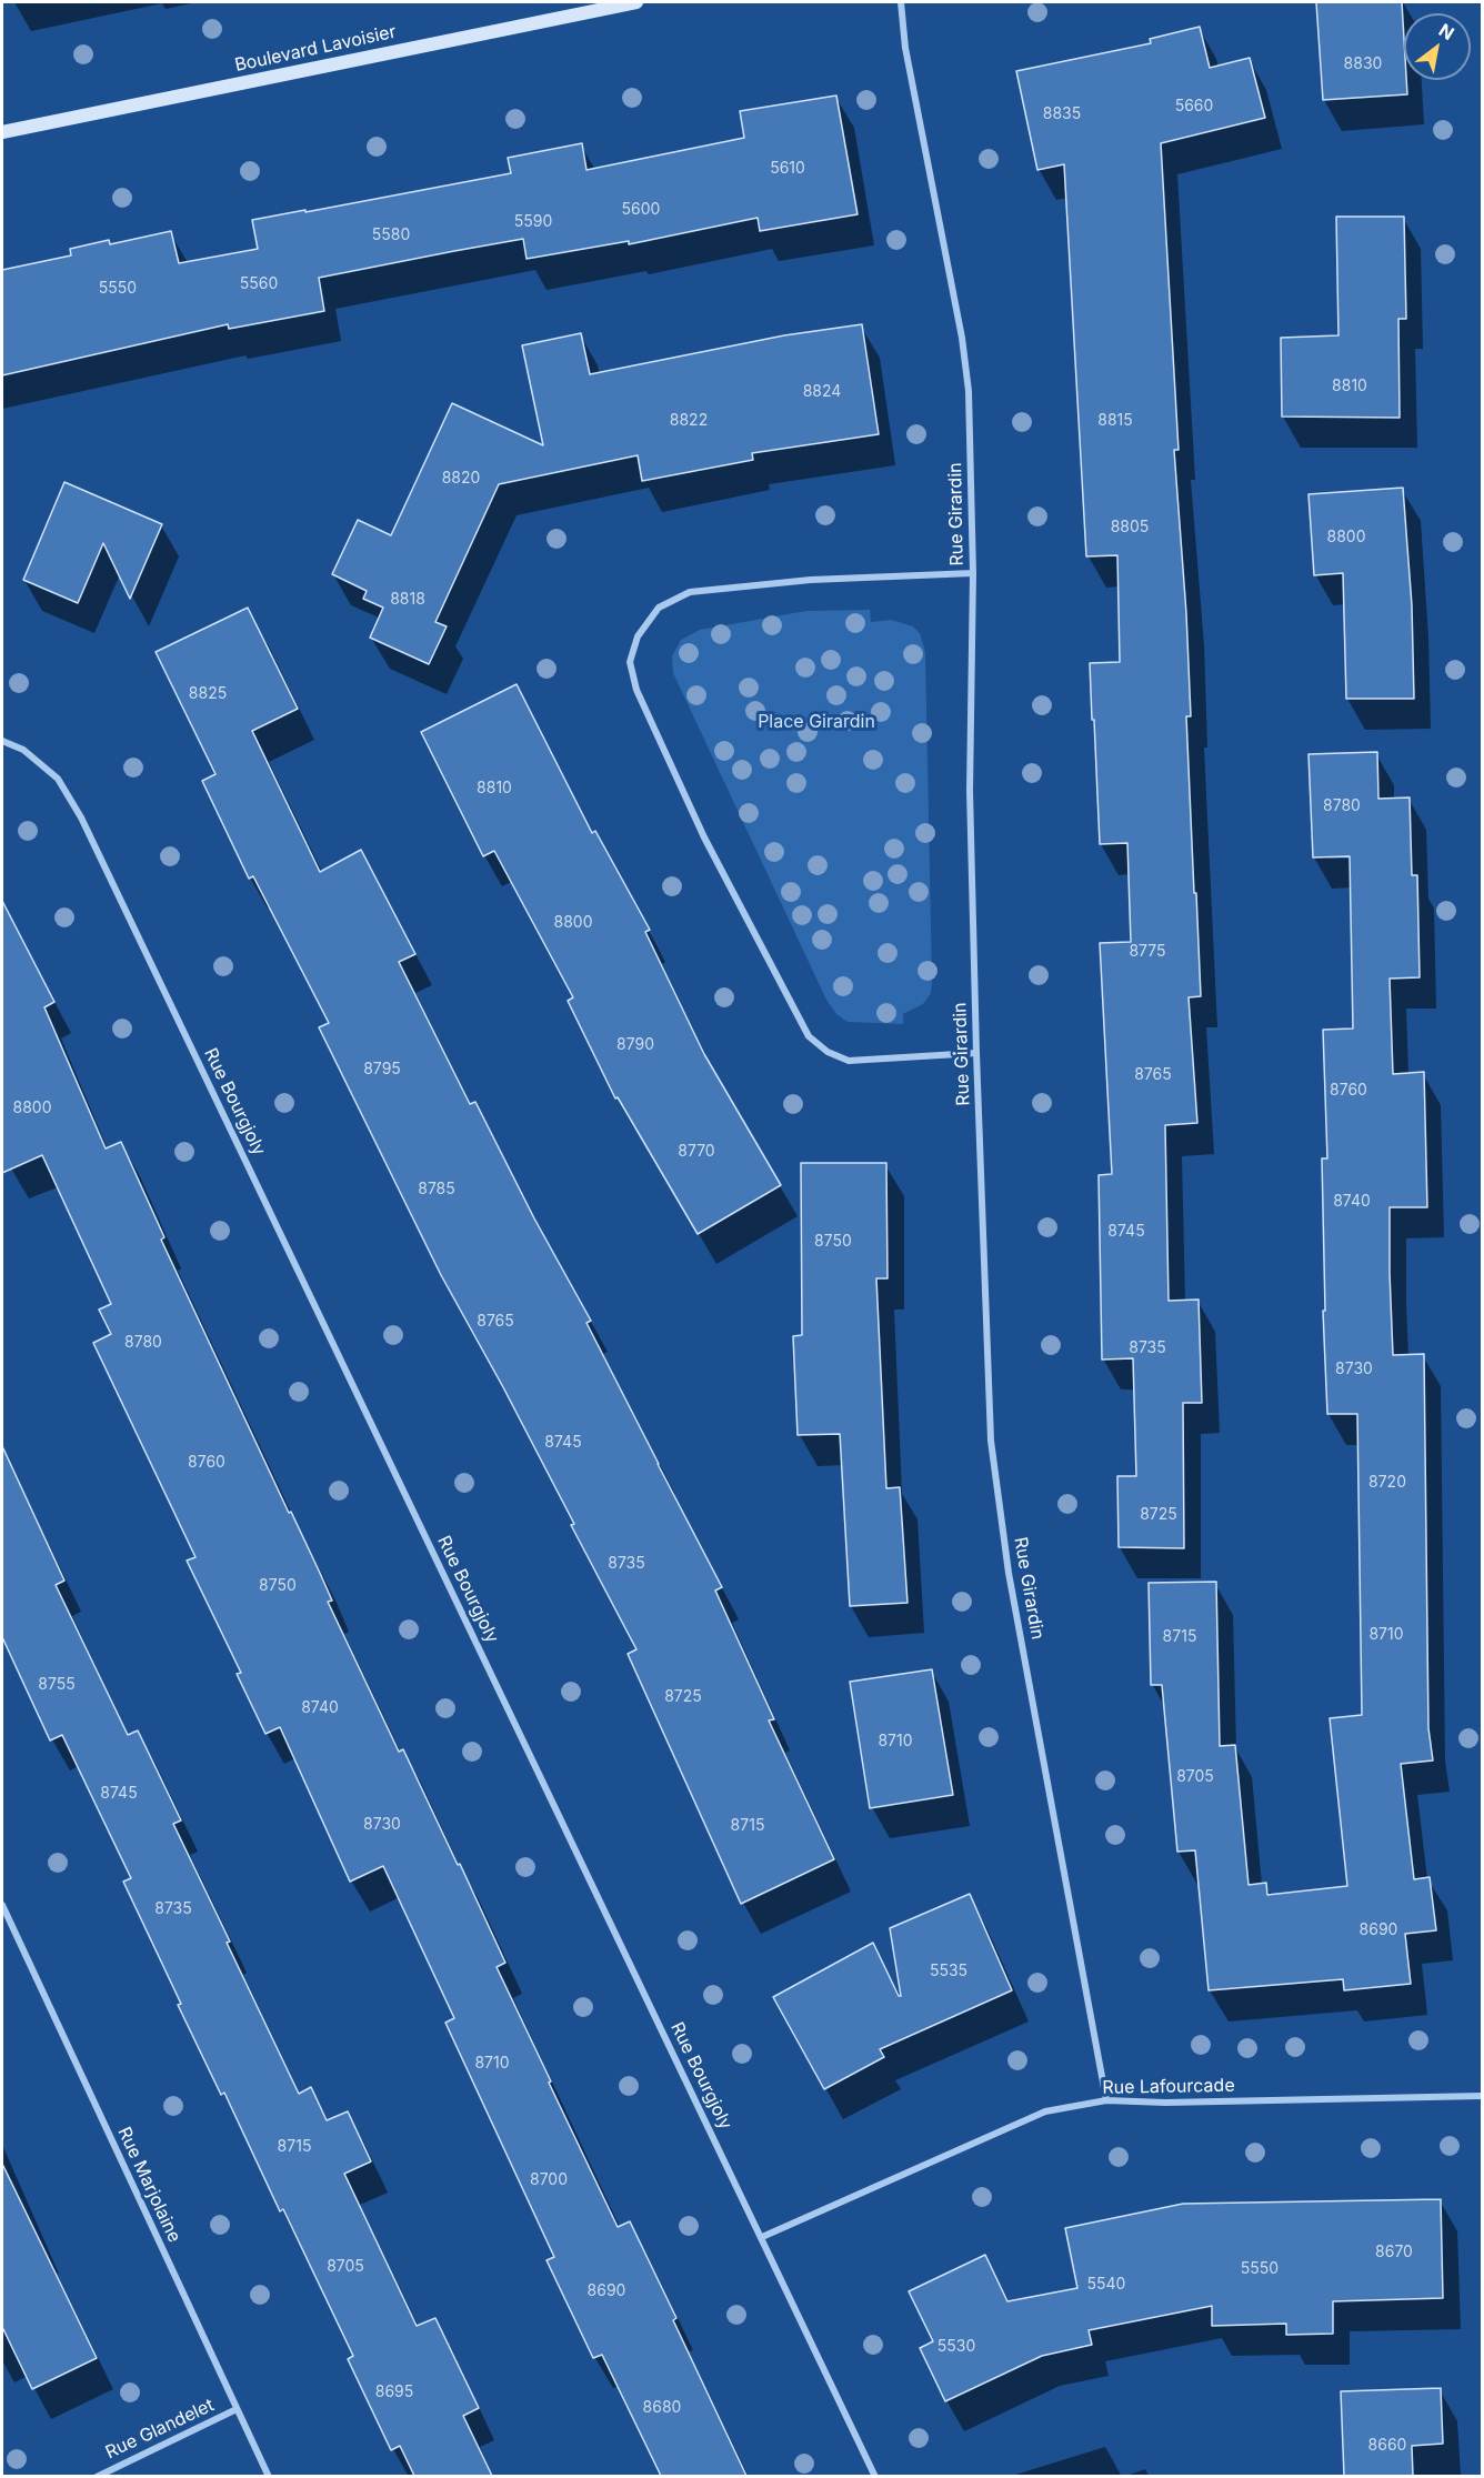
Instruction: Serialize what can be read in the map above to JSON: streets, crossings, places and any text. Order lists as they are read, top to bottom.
{
  "streets": {
    "street": [
      "Boulevard Lavoisier",
      "Rue Girardin",
      "Rue Bourgjoly",
      "Rue Lafourcade",
      "Rue Marjolaine",
      "Rue Glandelet"
    ]
  },
  "crossings": [
    ["Rue Girardin", "Rue Lafourcade"],
    ["Rue Bourgjoly", "Rue Lafourcade"],
    ["Rue Marjolaine", "Rue Glandelet"]
  ],
  "parks": ["Place Girardin"],
  "house_numbers": [
    "8830",
    "5660",
    "8835",
    "5610",
    "5600",
    "5590",
    "5580",
    "5560",
    "5550",
    "8810",
    "8824",
    "8822",
    "8815",
    "8820",
    "8805",
    "8800",
    "8818",
    "8825",
    "8810",
    "8780",
    "8800",
    "8775",
    "8790",
    "8795",
    "8765",
    "8760",
    "8800",
    "8770",
    "8785",
    "8740",
    "8745",
    "8750",
    "8765",
    "8780",
    "8735",
    "8730",
    "8745",
    "8760",
    "8720",
    "8725",
    "8735",
    "8750",
    "8710",
    "8715",
    "8755",
    "8725",
    "8740",
    "8710",
    "8705",
    "8745",
    "8730",
    "8715",
    "8735",
    "8690",
    "5535",
    "8710",
    "8715",
    "8700",
    "8670",
    "8705",
    "5550",
    "5540",
    "8690",
    "5530",
    "8695",
    "8680",
    "8660"
  ],
  "north": "top right"
}
